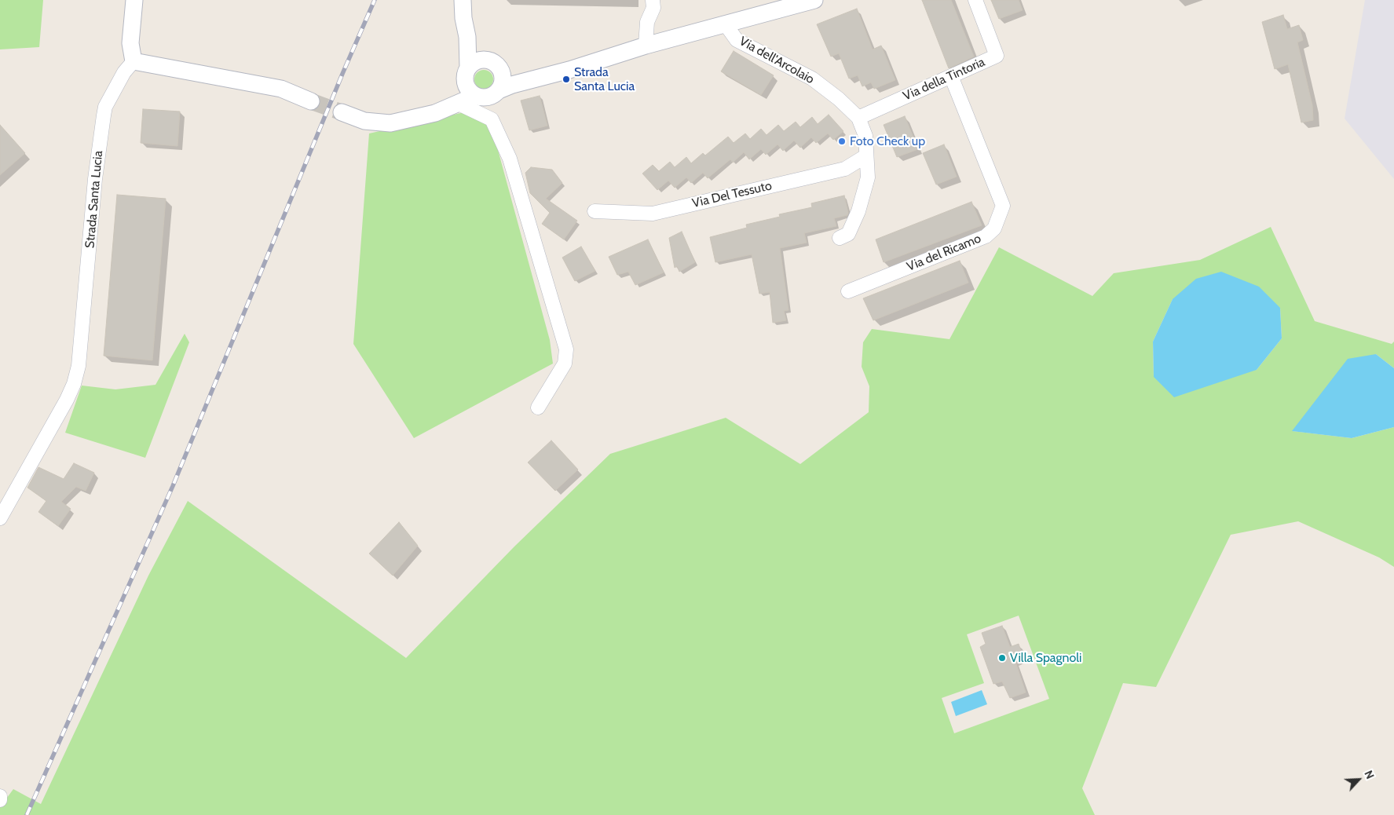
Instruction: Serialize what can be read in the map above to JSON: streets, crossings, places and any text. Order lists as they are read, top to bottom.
{
  "streets": {
    "street": [
      "Via dell'Arcolaio",
      "Via della Tintoria",
      "Via Del Tessuto",
      "Strada Santa Lucia",
      "Via del Ricamo"
    ]
  },
  "crossings": [
    ["Via dell'Arcolaio", "Via della Tintoria"],
    ["Via dell'Arcolaio", "Via Del Tessuto"],
    ["Via della Tintoria", "Via del Ricamo"]
  ],
  "places": ["Strada Santa Lucia", "Foto Check up", "Villa Spagnoli"],
  "north": "top right"
}
